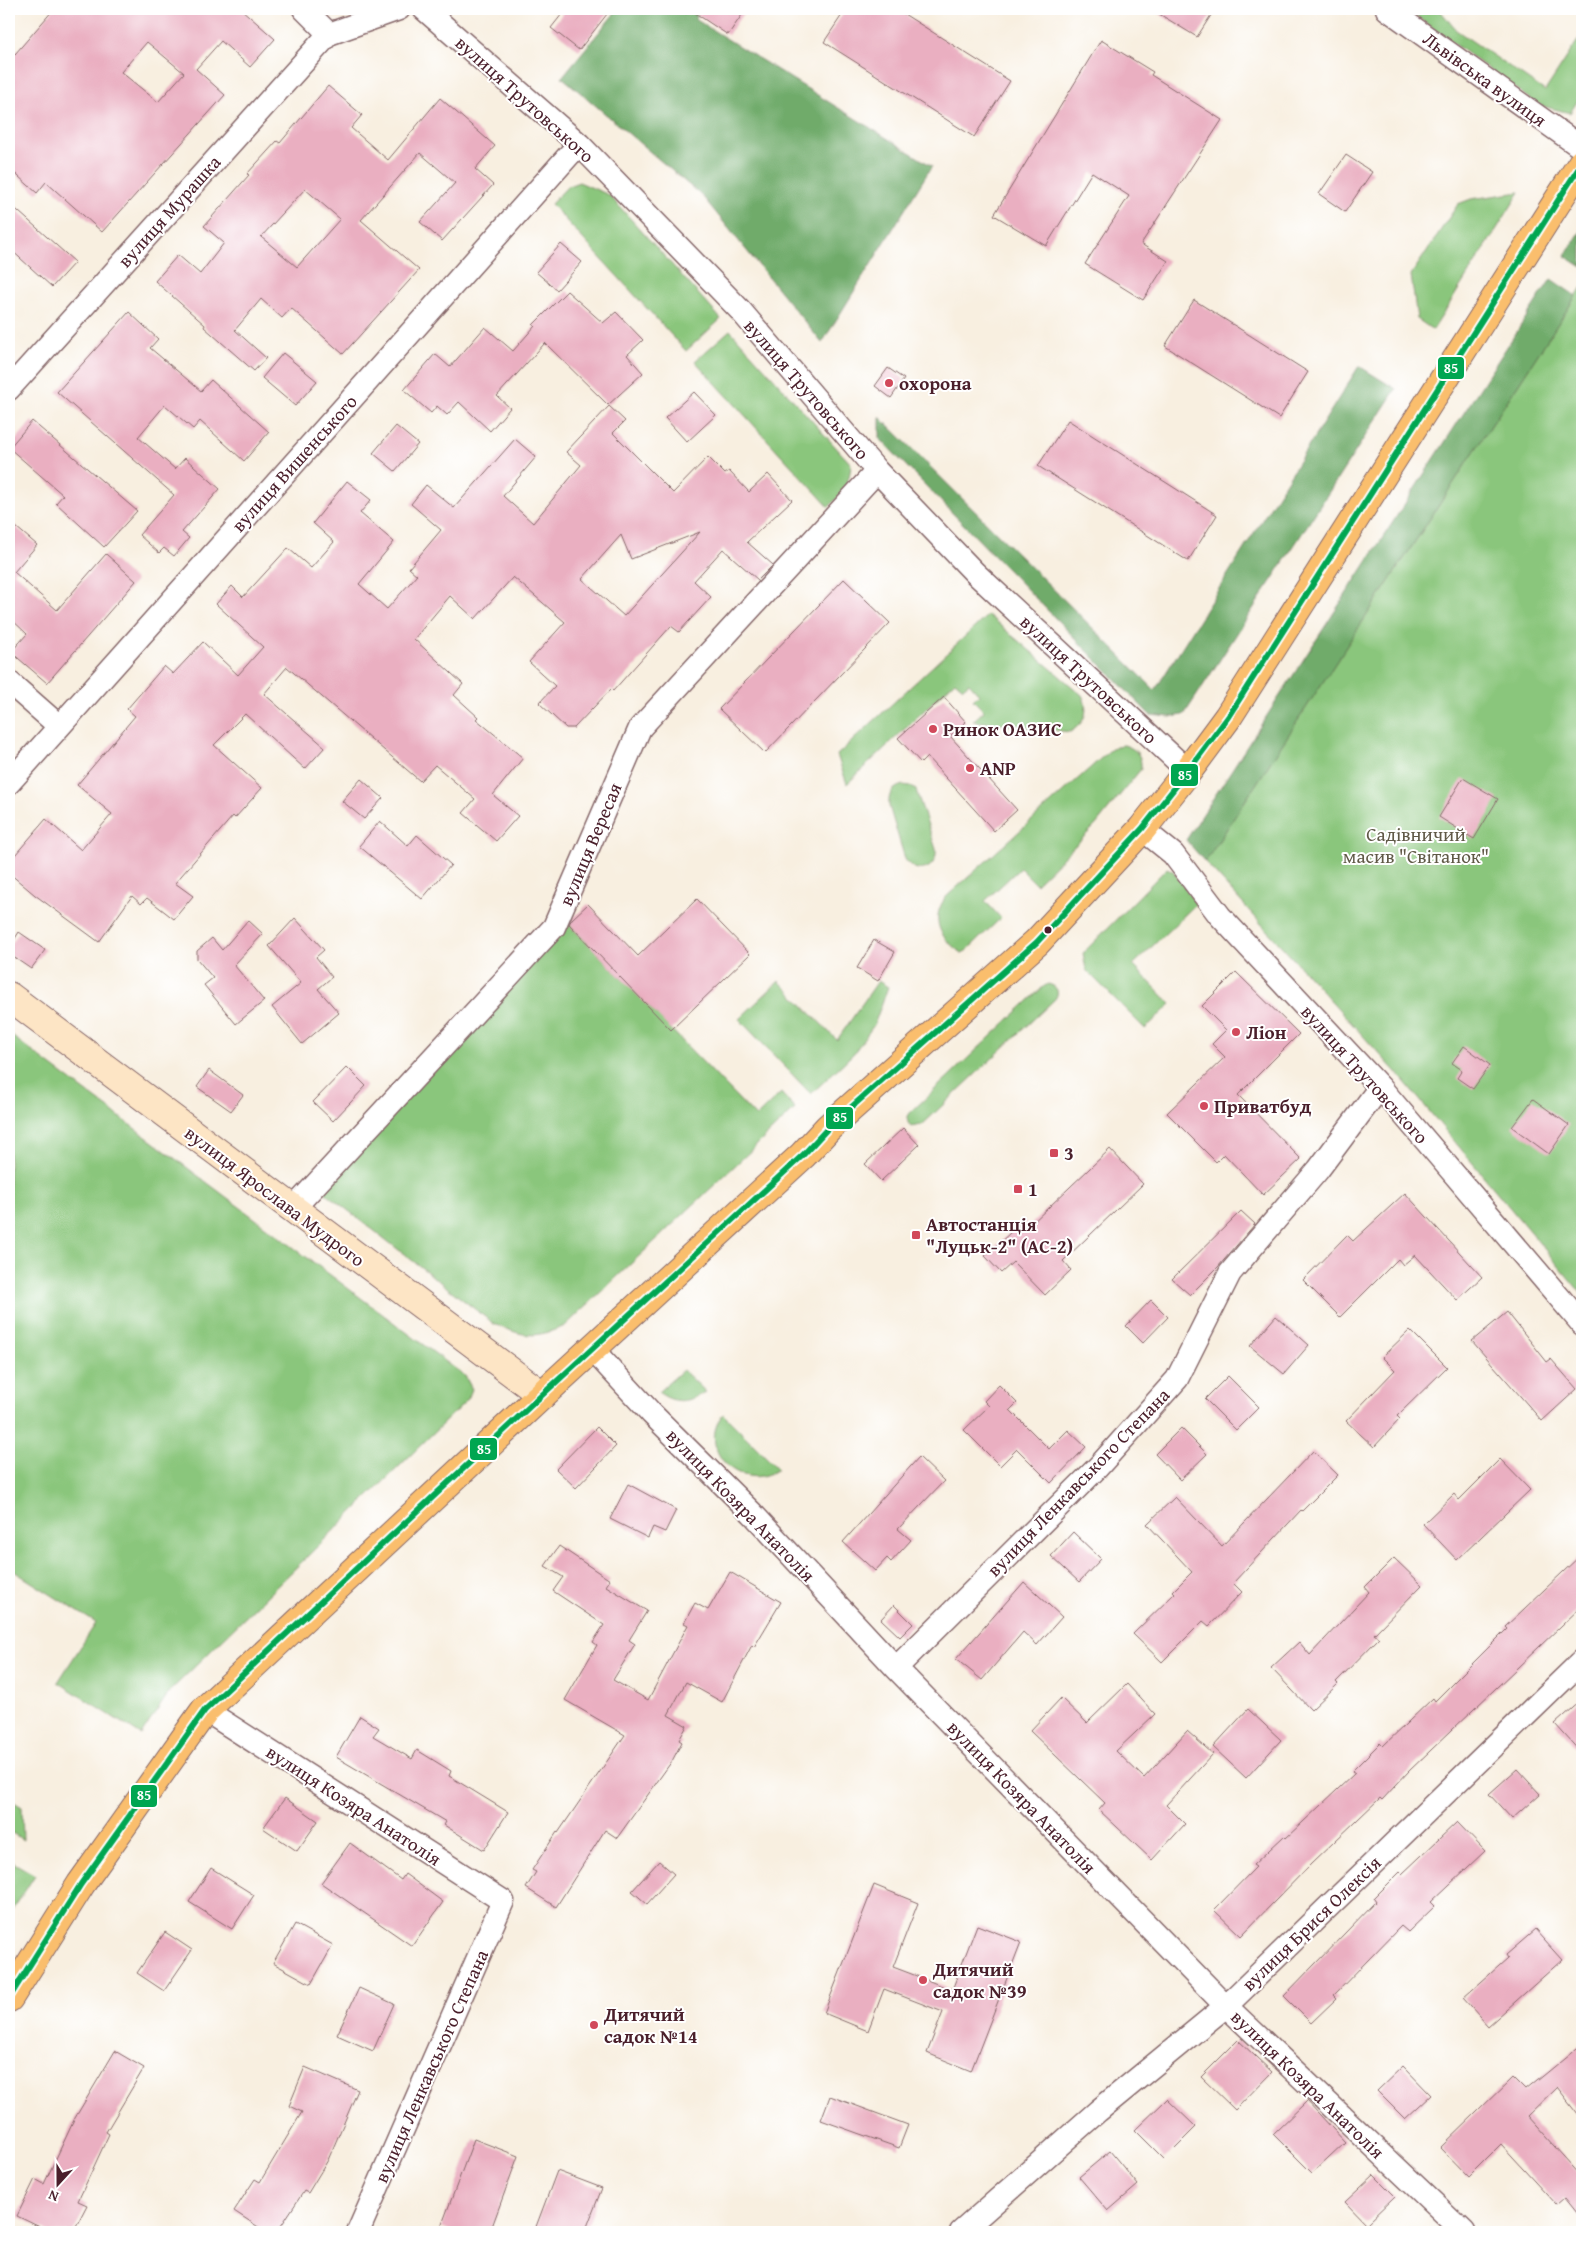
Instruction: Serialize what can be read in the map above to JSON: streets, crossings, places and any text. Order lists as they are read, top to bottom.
{
  "streets": {
    "main road": ["вулиця Ярослава Мудрого"],
    "street": [
      "Львівська вулиця",
      "вулиця Трутовського",
      "вулиця Мурашка",
      "вулиця Вишенського",
      "вулиця Вересая",
      "вулиця Ленкавського Степана",
      "вулиця Козяра Анатолія",
      "вулиця Брися Олексія"
    ]
  },
  "crossings": [
    ["вулиця Трутовського", "вулиця Вишенського"],
    ["вулиця Трутовського", "вулиця Вересая"],
    ["вулиця Трутовського", "вулиця Ленкавського Степана"],
    ["вулиця Вересая", "вулиця Ярослава Мудрого"],
    ["вулиця Ленкавського Степана", "вулиця Козяра Анатолія"],
    ["вулиця Козяра Анатолія", "вулиця Брися Олексія"]
  ],
  "parks": ["Садівничий масив \"Світанок\""],
  "places": {
    "other": [
      "охорона",
      "Ринок ОАЗИС",
      "ANP",
      "Ліон",
      "Приватбуд",
      "Дитячий садок №39",
      "Дитячий садок №14"
    ],
    "transit": ["3", "1", "Автостанція \"Луцьк-2\" (АС-2)"]
  },
  "lines": ["transit line 85"],
  "north": "bottom"
}
